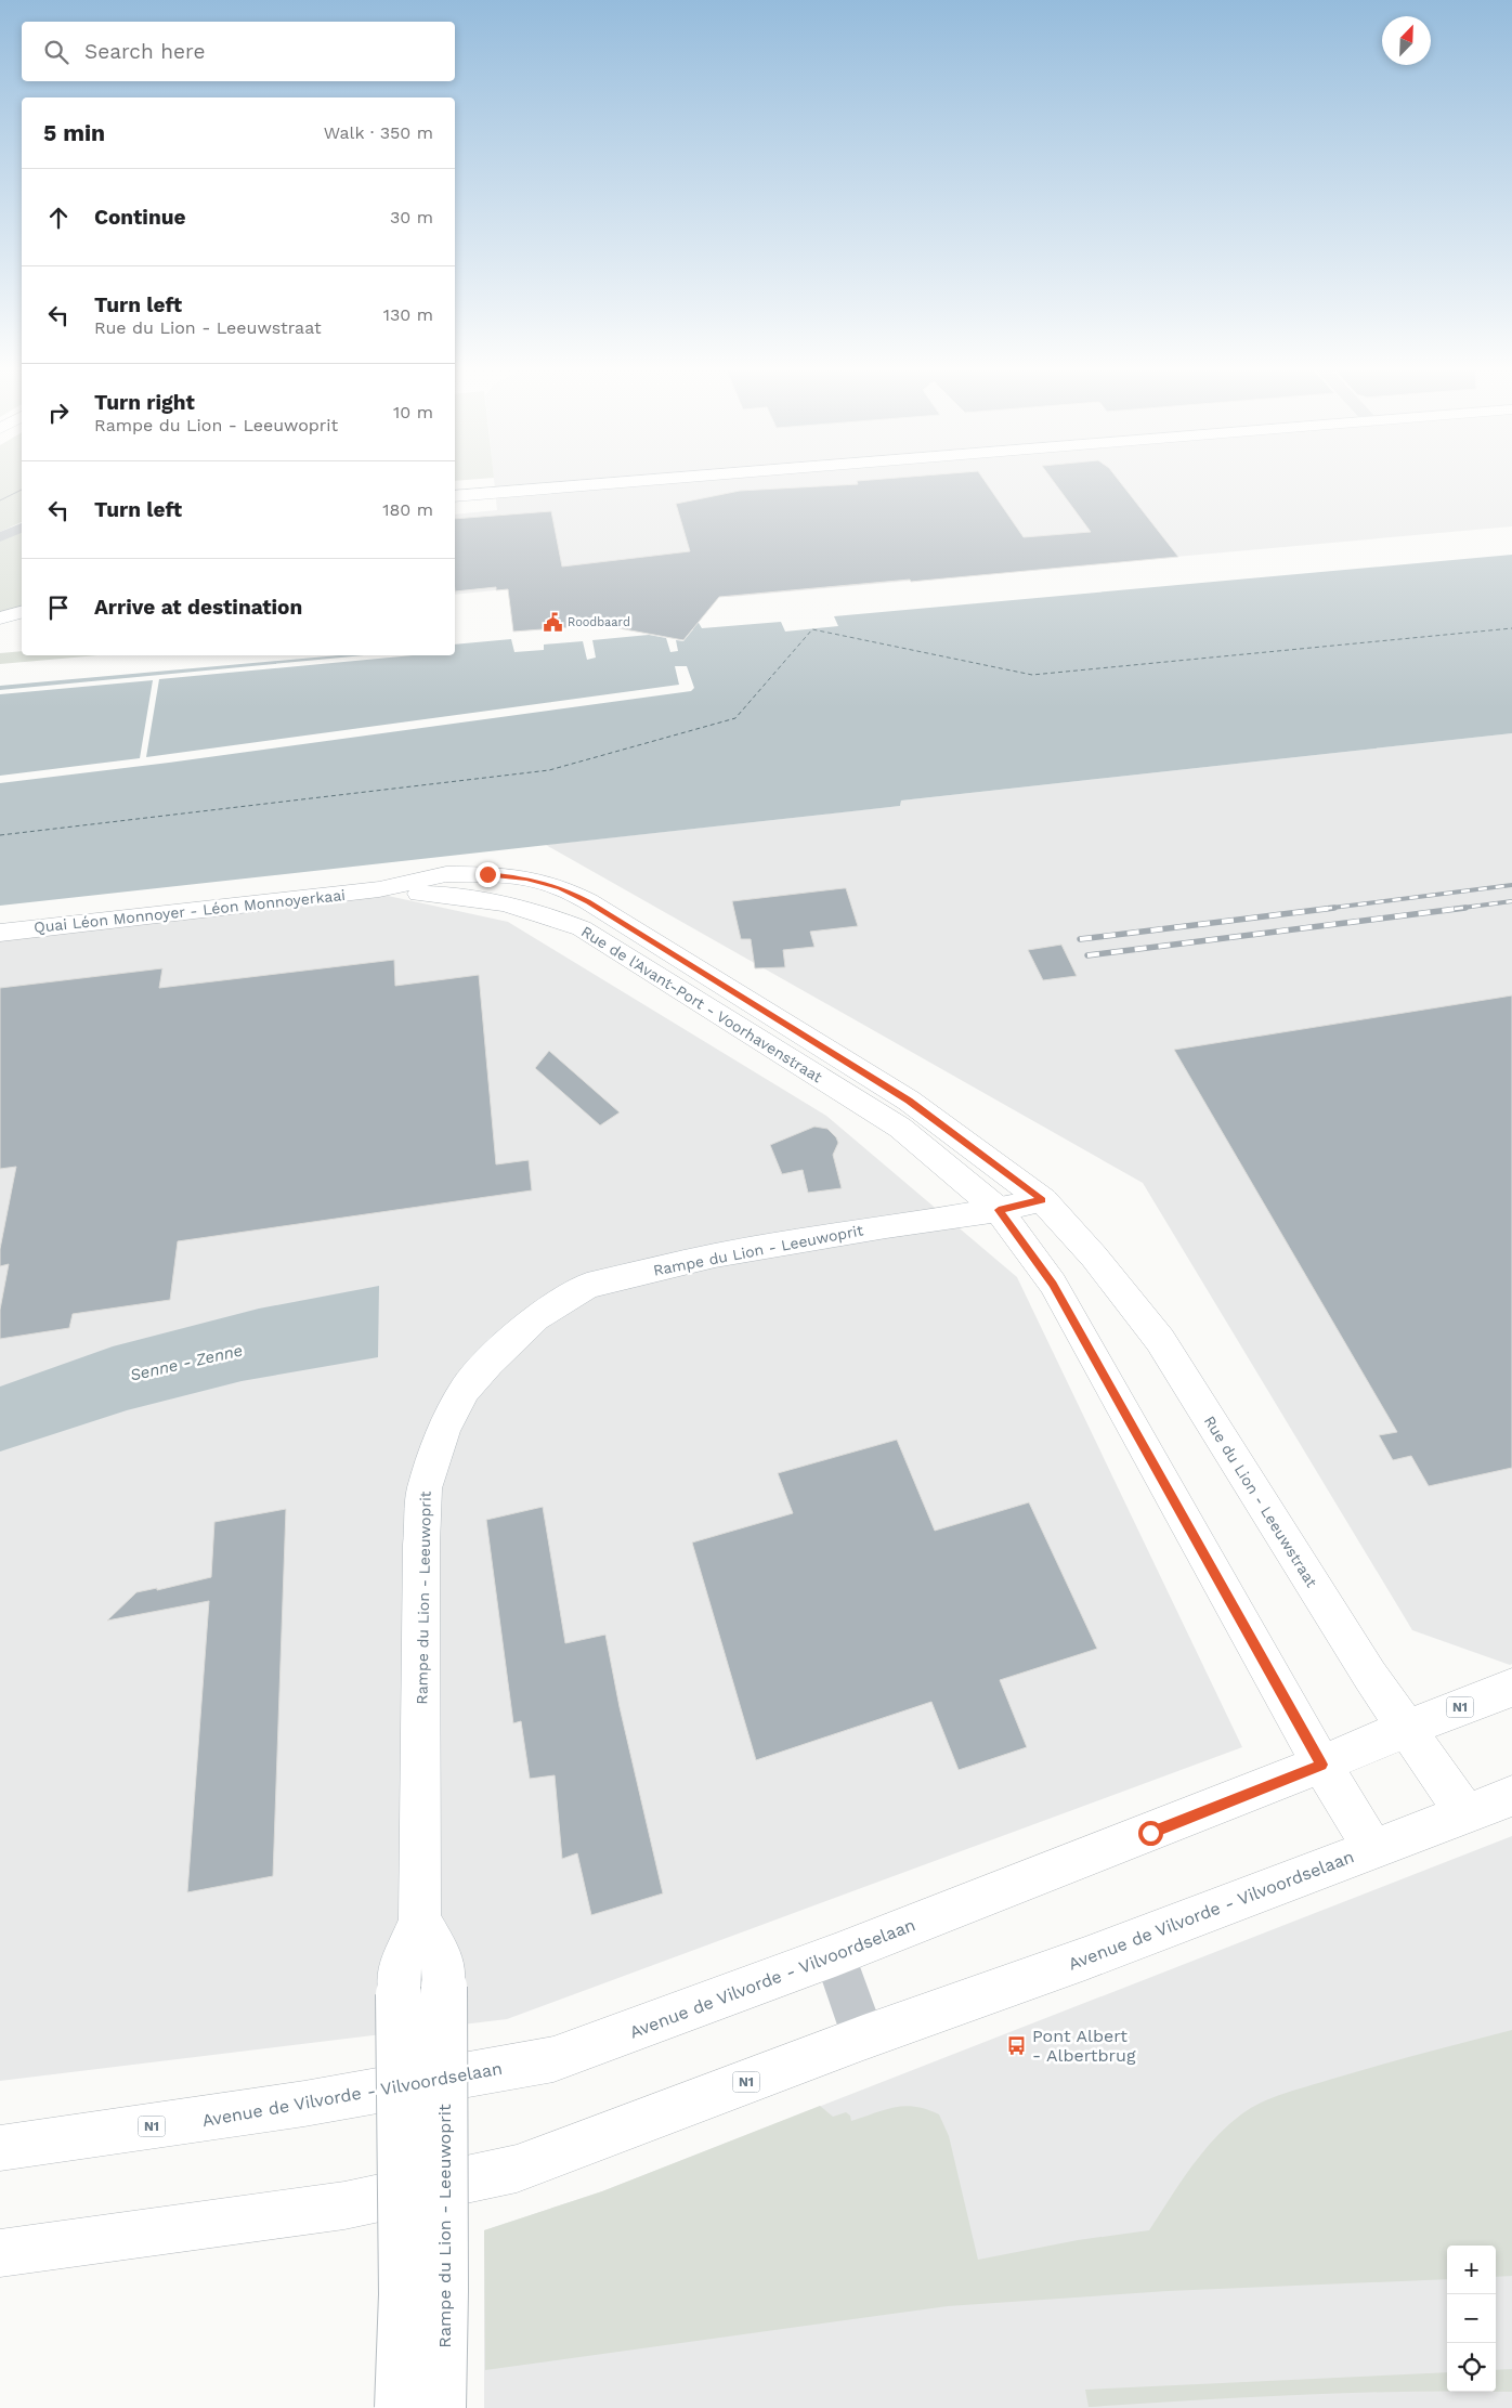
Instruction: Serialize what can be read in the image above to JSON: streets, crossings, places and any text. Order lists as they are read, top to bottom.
{
  "streets": {
    "main road": [
      "Quai Léon Monnoyer - Léon Monnoyerkaai",
      "Rue de l'Avant-Port - Voorhavenstraat",
      "Rampe du Lion - Leeuwoprit",
      "Rue du Lion - Leeuwstraat",
      "N1",
      "Avenue de Vilvorde - Vilvoordselaan"
    ]
  },
  "crossings": [
    ["Quai Léon Monnoyer - Léon Monnoyerkaai", "Rue de l'Avant-Port - Voorhavenstraat"],
    ["Rue de l'Avant-Port - Voorhavenstraat", "Rampe du Lion - Leeuwoprit"],
    ["Rue de l'Avant-Port - Voorhavenstraat", "Rue du Lion - Leeuwstraat"],
    ["Rampe du Lion - Leeuwoprit", "Rue du Lion - Leeuwstraat"],
    ["Rue du Lion - Leeuwstraat", "Avenue de Vilvorde - Vilvoordselaan"]
  ],
  "water": ["Senne - Zenne"],
  "places": {
    "public building": ["Roodbaard"],
    "bus stop": ["Pont Albert - Albertbrug"]
  },
  "north": "top right",
  "page": {
    "search": "Search here",
    "heading": ["5 min", "Walk · 350 m"],
    "list": [
      ["Continue", "30 m"],
      ["Turn left", "Rue du Lion - Leeuwstraat", "130 m"],
      ["Turn right", "Rampe du Lion - Leeuwoprit", "10 m"],
      ["Turn left", "180 m"],
      "Arrive at destination"
    ],
    "map_buttons": ["+", "−"]
  }
}
